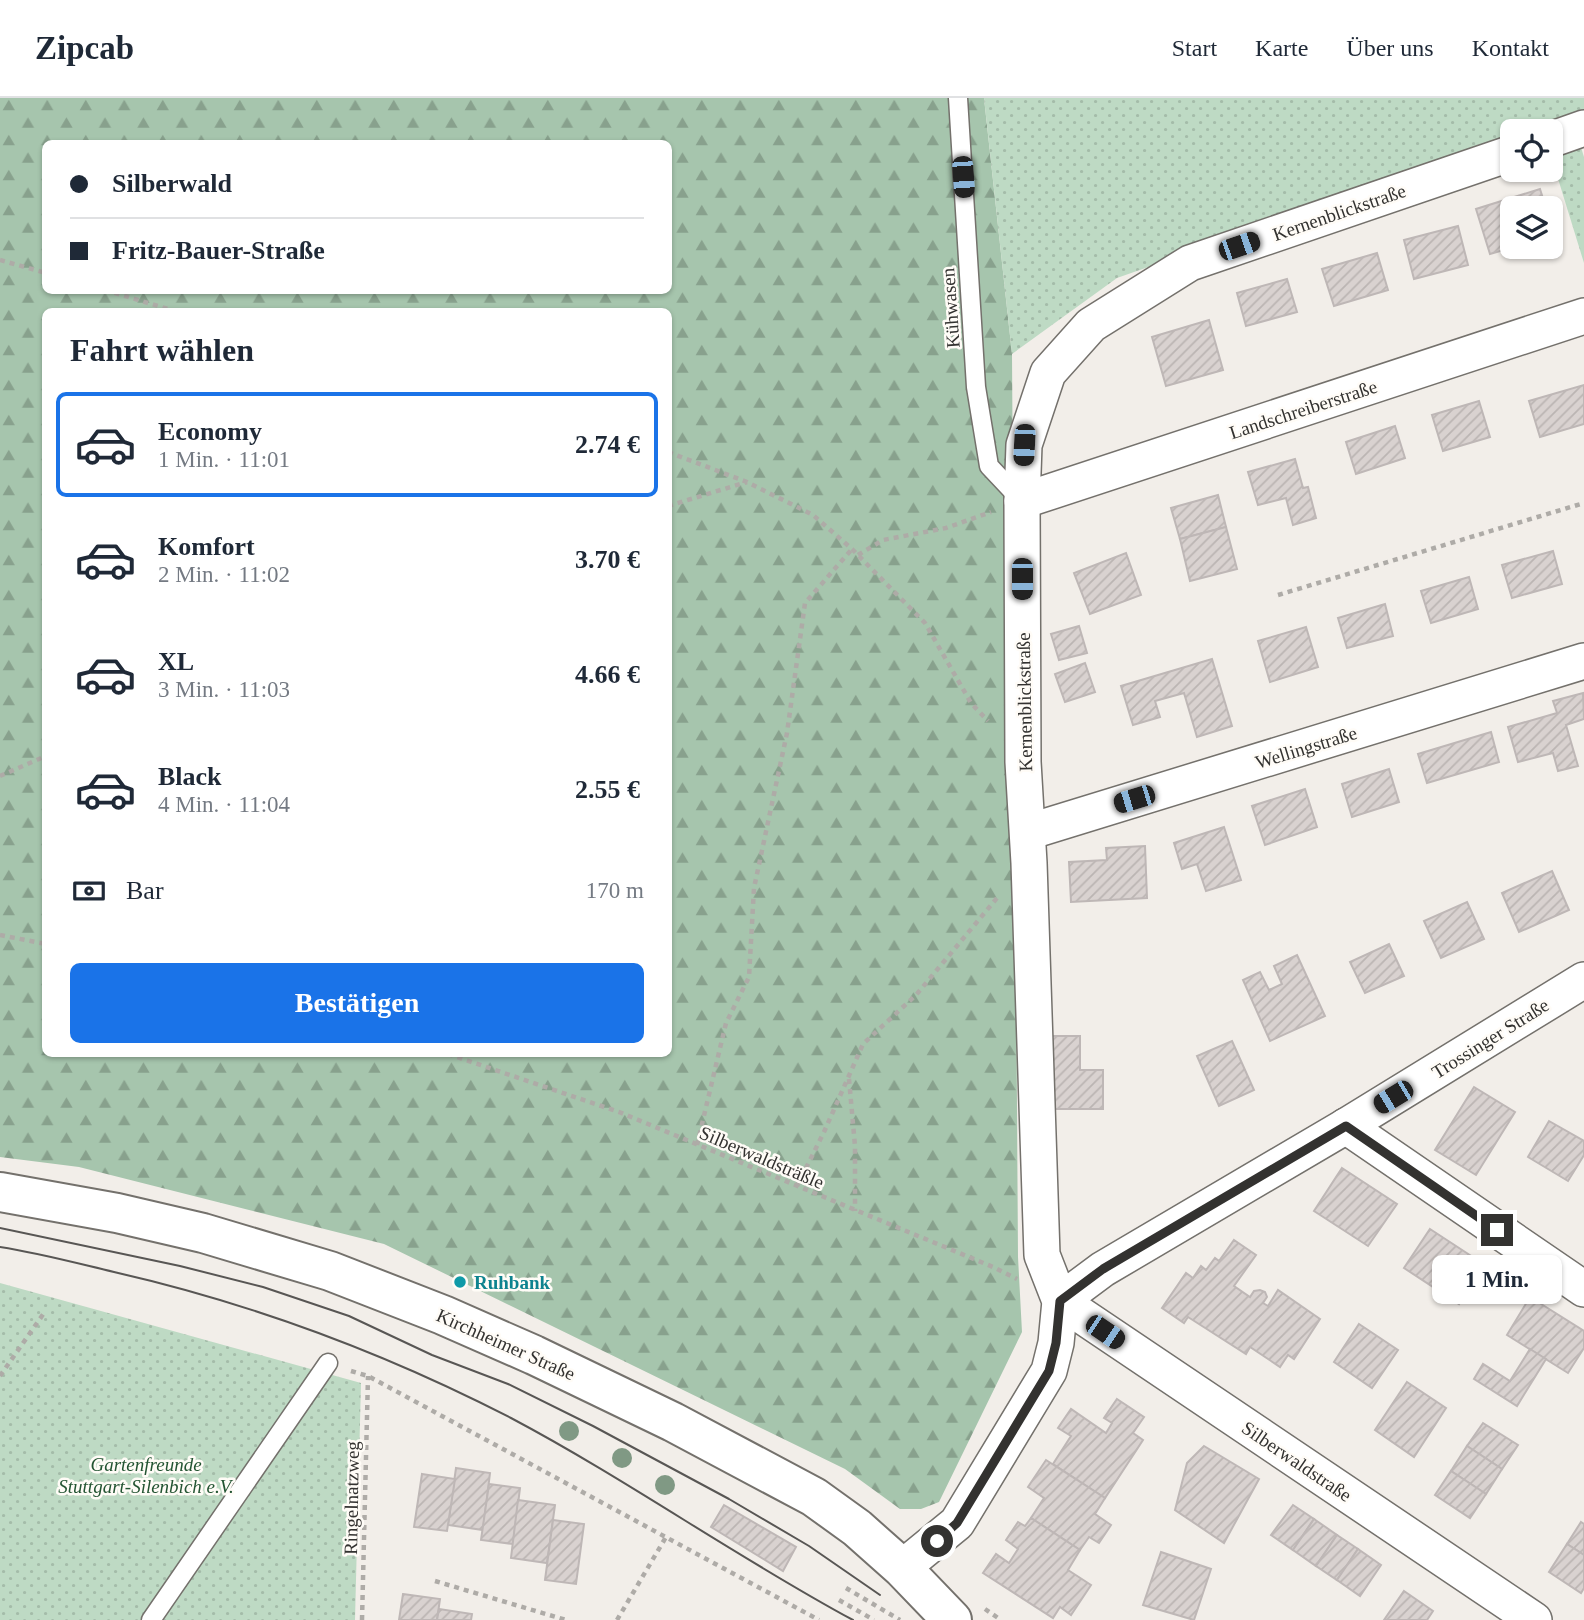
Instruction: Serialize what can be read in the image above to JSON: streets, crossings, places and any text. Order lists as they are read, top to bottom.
{
  "streets": {
    "main road": ["Kirchheimer Straße"],
    "street": [
      "Kernenblickstraße",
      "Landschreiberstraße",
      "Wellingstraße",
      "Trossinger Straße",
      "Silberwaldstraße"
    ],
    "lane": ["Kühwasen"],
    "path": ["Silberwaldsträßle", "Ringelnatzweg"]
  },
  "crossings": [
    ["Kernenblickstraße", "Kühwasen"],
    ["Kernenblickstraße", "Landschreiberstraße"],
    ["Kernenblickstraße", "Wellingstraße"],
    ["Kernenblickstraße", "Trossinger Straße"],
    ["Kernenblickstraße", "Silberwaldsträßle"],
    ["Kernenblickstraße", "Silberwaldstraße"],
    ["Kühwasen", "Landschreiberstraße"],
    ["Trossinger Straße", "Silberwaldsträßle"],
    ["Trossinger Straße", "Silberwaldstraße"],
    ["Silberwaldsträßle", "Silberwaldstraße"]
  ],
  "parks": ["Gartenfreunde Stuttgart-Silenbich e.V."],
  "places": ["Ruhbank"],
  "page": {
    "header": "Zipcab",
    "nav": [
      "Start",
      "Karte",
      "Über uns",
      "Kontakt"
    ],
    "banner": ["Silberwald", "Fritz-Bauer-Straße"],
    "heading": "Fahrt wählen",
    "list": [
      {
        "name": "Economy",
        "note": "1 Min. · 11:01",
        "value": "2.74 €"
      },
      {
        "name": "Komfort",
        "note": "2 Min. · 11:02",
        "value": "3.70 €"
      },
      {
        "name": "XL",
        "note": "3 Min. · 11:03",
        "value": "4.66 €"
      },
      {
        "name": "Black",
        "note": "4 Min. · 11:04",
        "value": "2.55 €"
      }
    ],
    "pay": ["Bar", "170 m"],
    "buttons": "Bestätigen",
    "bubble": "1 Min."
  }
}
